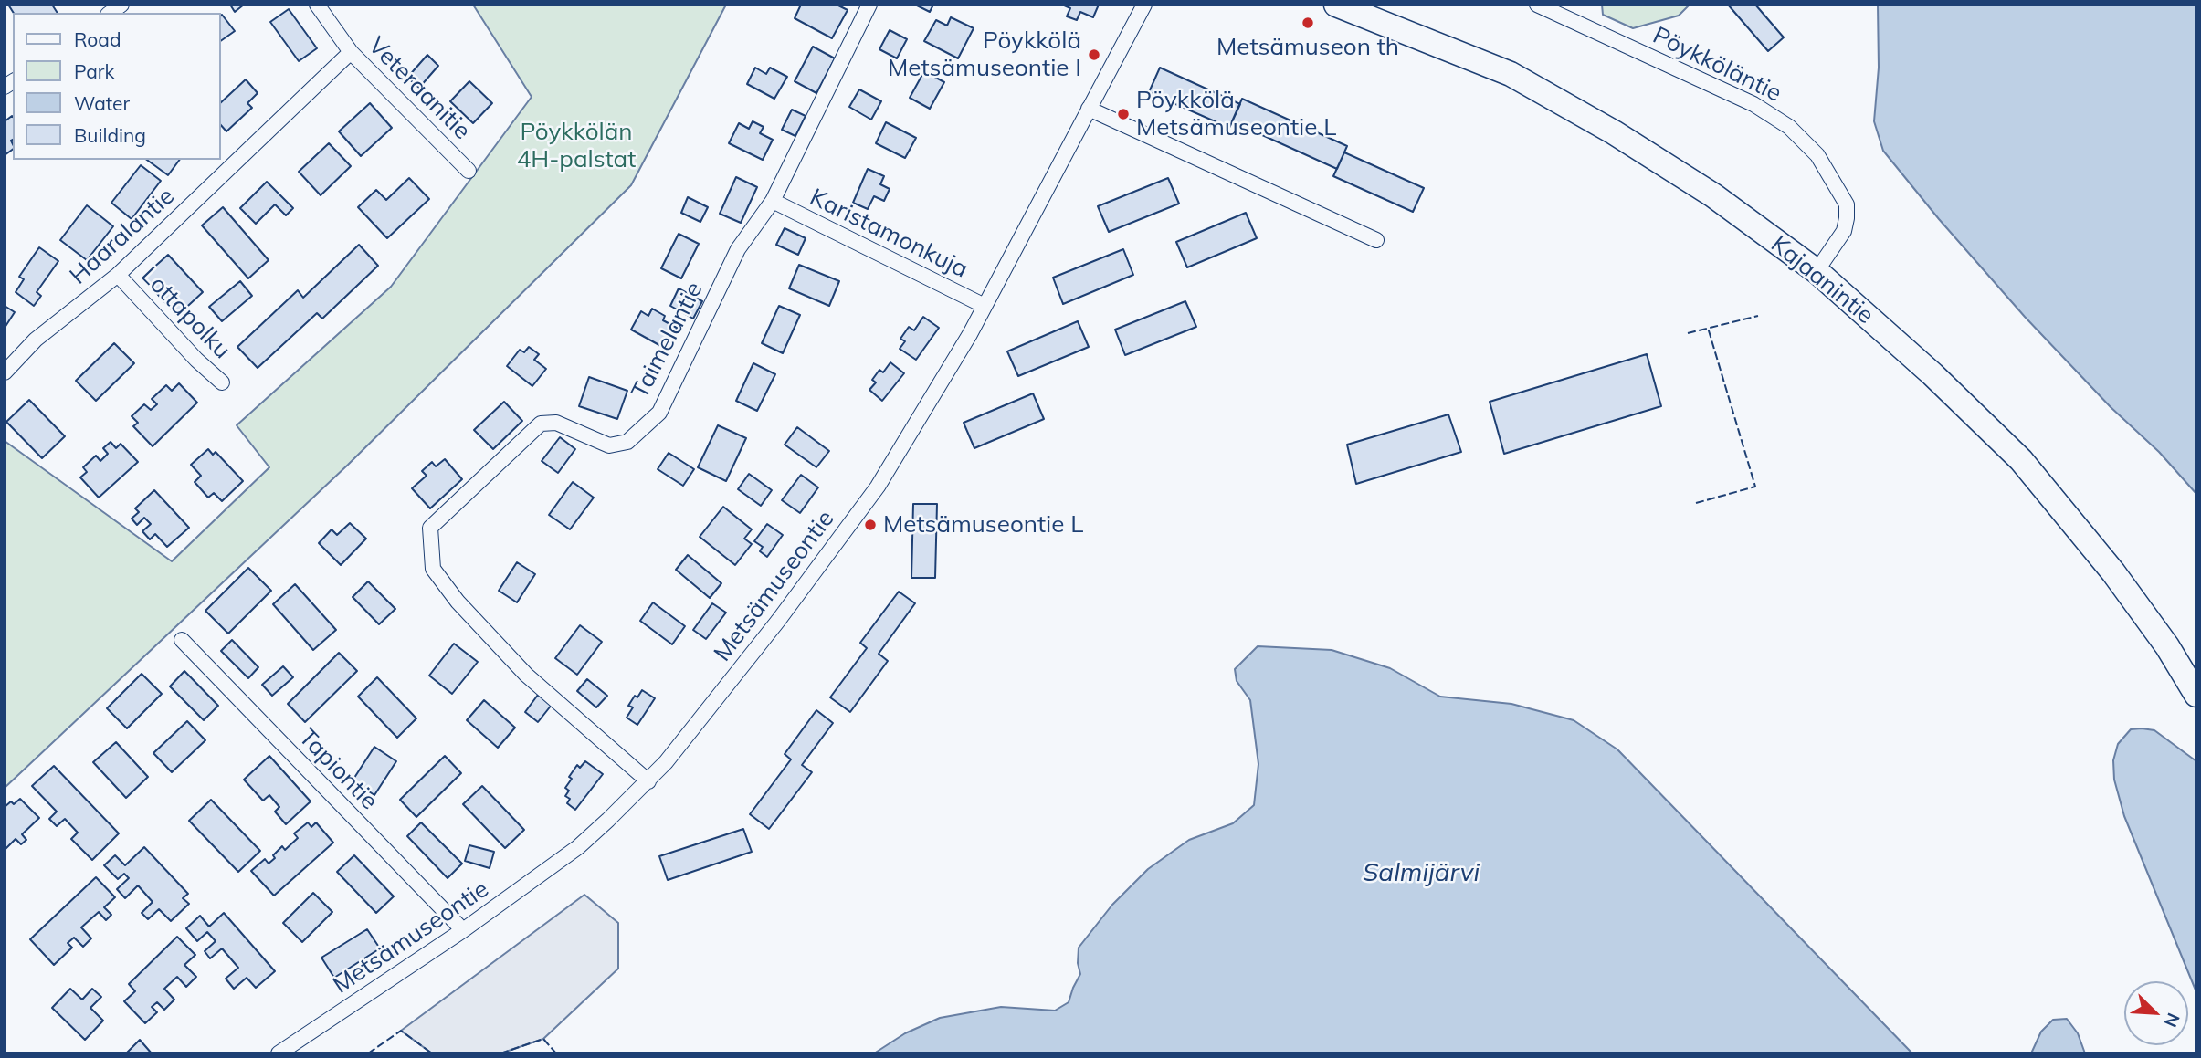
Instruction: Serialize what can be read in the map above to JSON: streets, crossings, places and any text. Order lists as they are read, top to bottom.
{
  "streets": {
    "main road": ["Kajaanintie"],
    "street": [
      "Pöykköläntie",
      "Veteraanitie",
      "Karistamonkuja",
      "Haaralantie",
      "Lottapolku",
      "Taimelantie",
      "Metsämuseontie",
      "Tapiontie"
    ]
  },
  "crossings": [
    ["Pöykköläntie", "Kajaanintie"],
    ["Veteraanitie", "Haaralantie"],
    ["Karistamonkuja", "Taimelantie"],
    ["Karistamonkuja", "Metsämuseontie"],
    ["Haaralantie", "Lottapolku"],
    ["Taimelantie", "Metsämuseontie"],
    ["Metsämuseontie", "Tapiontie"]
  ],
  "water": ["Salmijärvi"],
  "parks": ["Pöykkölän 4H-palstat"],
  "places": [
    "Metsämuseon th",
    "Pöykkölä Metsämuseontie I",
    "Pöykkölä Metsämuseontie L",
    "Metsämuseontie L"
  ],
  "legend": [
    "Road",
    "Park",
    "Water",
    "Building"
  ],
  "north": "bottom right"
}
